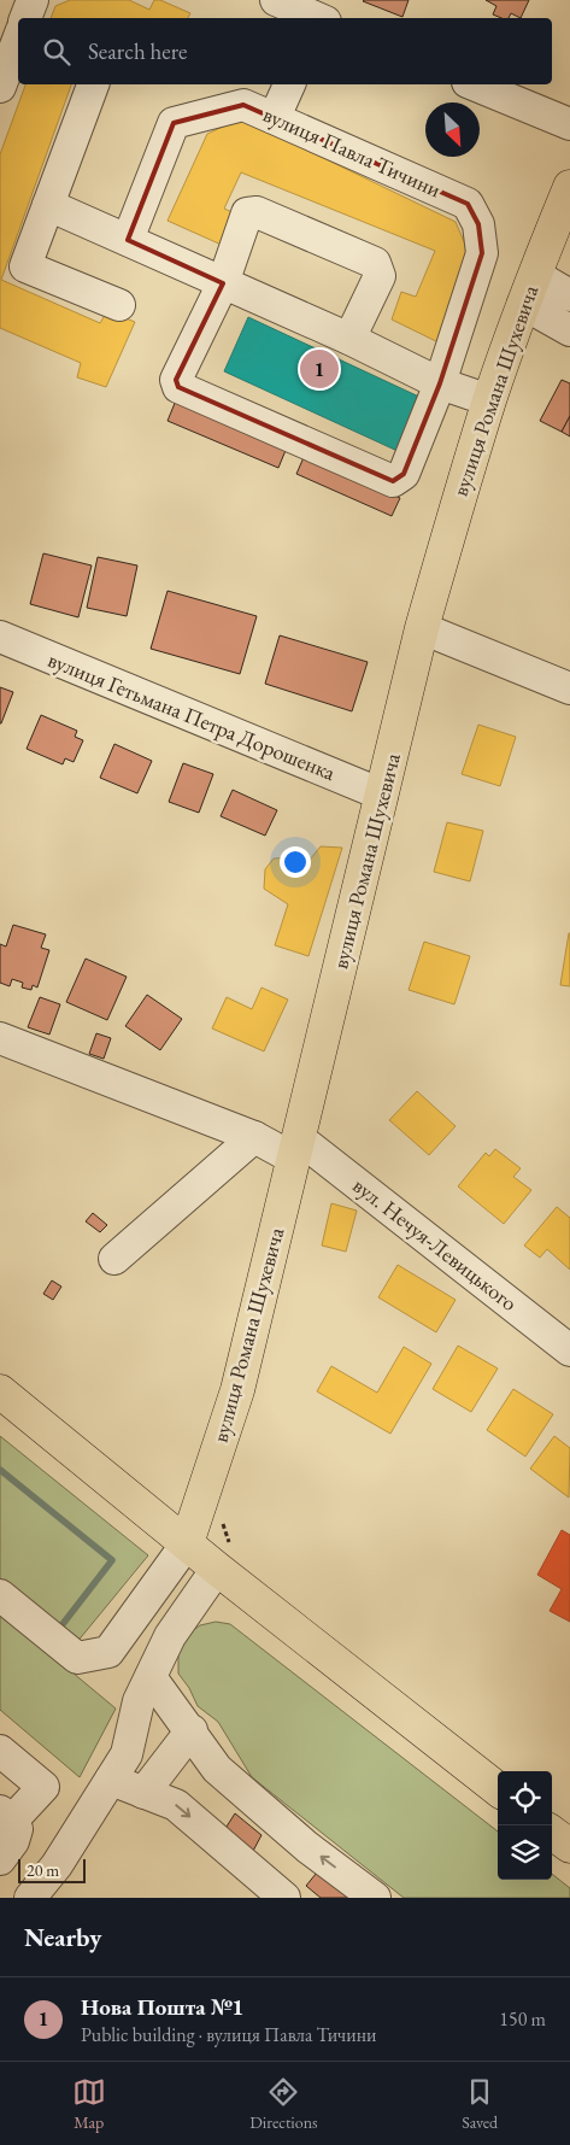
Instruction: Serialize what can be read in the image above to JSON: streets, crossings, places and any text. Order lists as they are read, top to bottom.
{
  "streets": {
    "main road": ["вулиця Романа Шухевича"],
    "street": ["вулиця Павла Тичини", "вулиця Гетьмана Петра Дорошенка", "вул. Нечуя-Левицького"]
  },
  "crossings": [
    ["вулиця Романа Шухевича", "вулиця Гетьмана Петра Дорошенка"],
    ["вулиця Романа Шухевича", "вул. Нечуя-Левицького"]
  ],
  "scale_bar": "20 m",
  "north": "bottom right",
  "page": {
    "search": "Search here",
    "pins": "1",
    "scale": "20 m",
    "heading": "Nearby",
    "list": [
      {
        "mark": "1",
        "name": "Нова Пошта №1",
        "note": "Public building · вулиця Павла Тичини",
        "value": "150 m"
      }
    ],
    "nav": ["Map", "Directions", "Saved"]
  }
}
